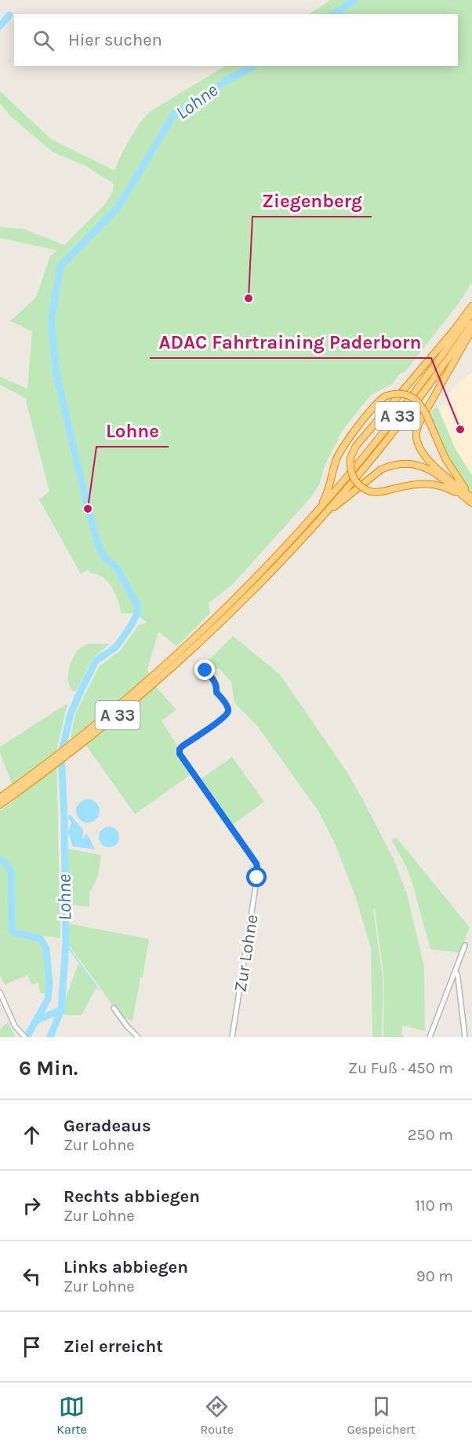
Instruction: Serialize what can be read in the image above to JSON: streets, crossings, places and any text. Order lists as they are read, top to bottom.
{
  "streets": {
    "highway": ["A 33"],
    "street": ["Zur Lohne"]
  },
  "water": ["Lohne"],
  "places": ["Ziegenberg", "ADAC Fahrtraining Paderborn", "Lohne"],
  "page": {
    "search": "Hier suchen",
    "heading": ["6 Min.", "Zu Fuß · 450 m"],
    "list": [
      ["Geradeaus", "Zur Lohne", "250 m"],
      ["Rechts abbiegen", "Zur Lohne", "110 m"],
      ["Links abbiegen", "Zur Lohne", "90 m"],
      "Ziel erreicht"
    ],
    "nav": ["Karte", "Route", "Gespeichert"]
  }
}
